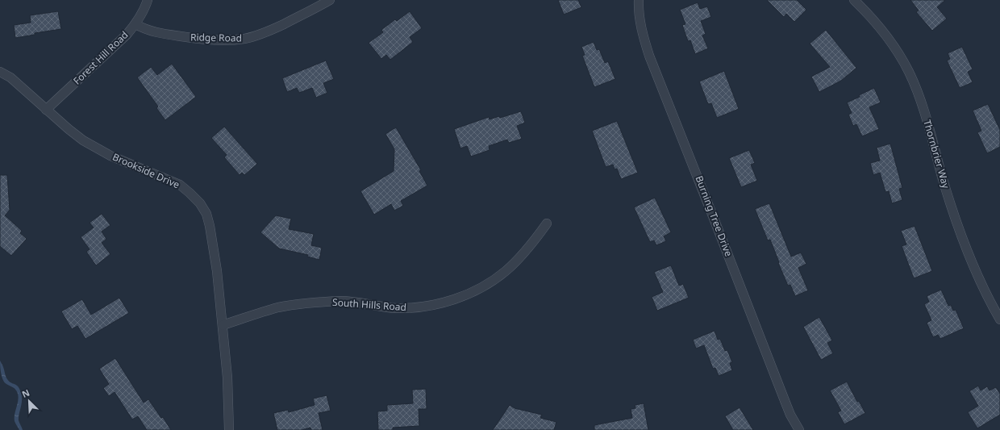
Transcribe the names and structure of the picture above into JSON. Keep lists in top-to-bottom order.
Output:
{
  "streets": {
    "street": [
      "Ridge Road",
      "Forest Hill Road",
      "Thornbrier Way",
      "Brookside Drive",
      "Burning Tree Drive",
      "South Hills Road"
    ]
  },
  "crossings": [
    ["Ridge Road", "Forest Hill Road"],
    ["Forest Hill Road", "Brookside Drive"],
    ["Brookside Drive", "South Hills Road"]
  ],
  "north": "top left"
}
